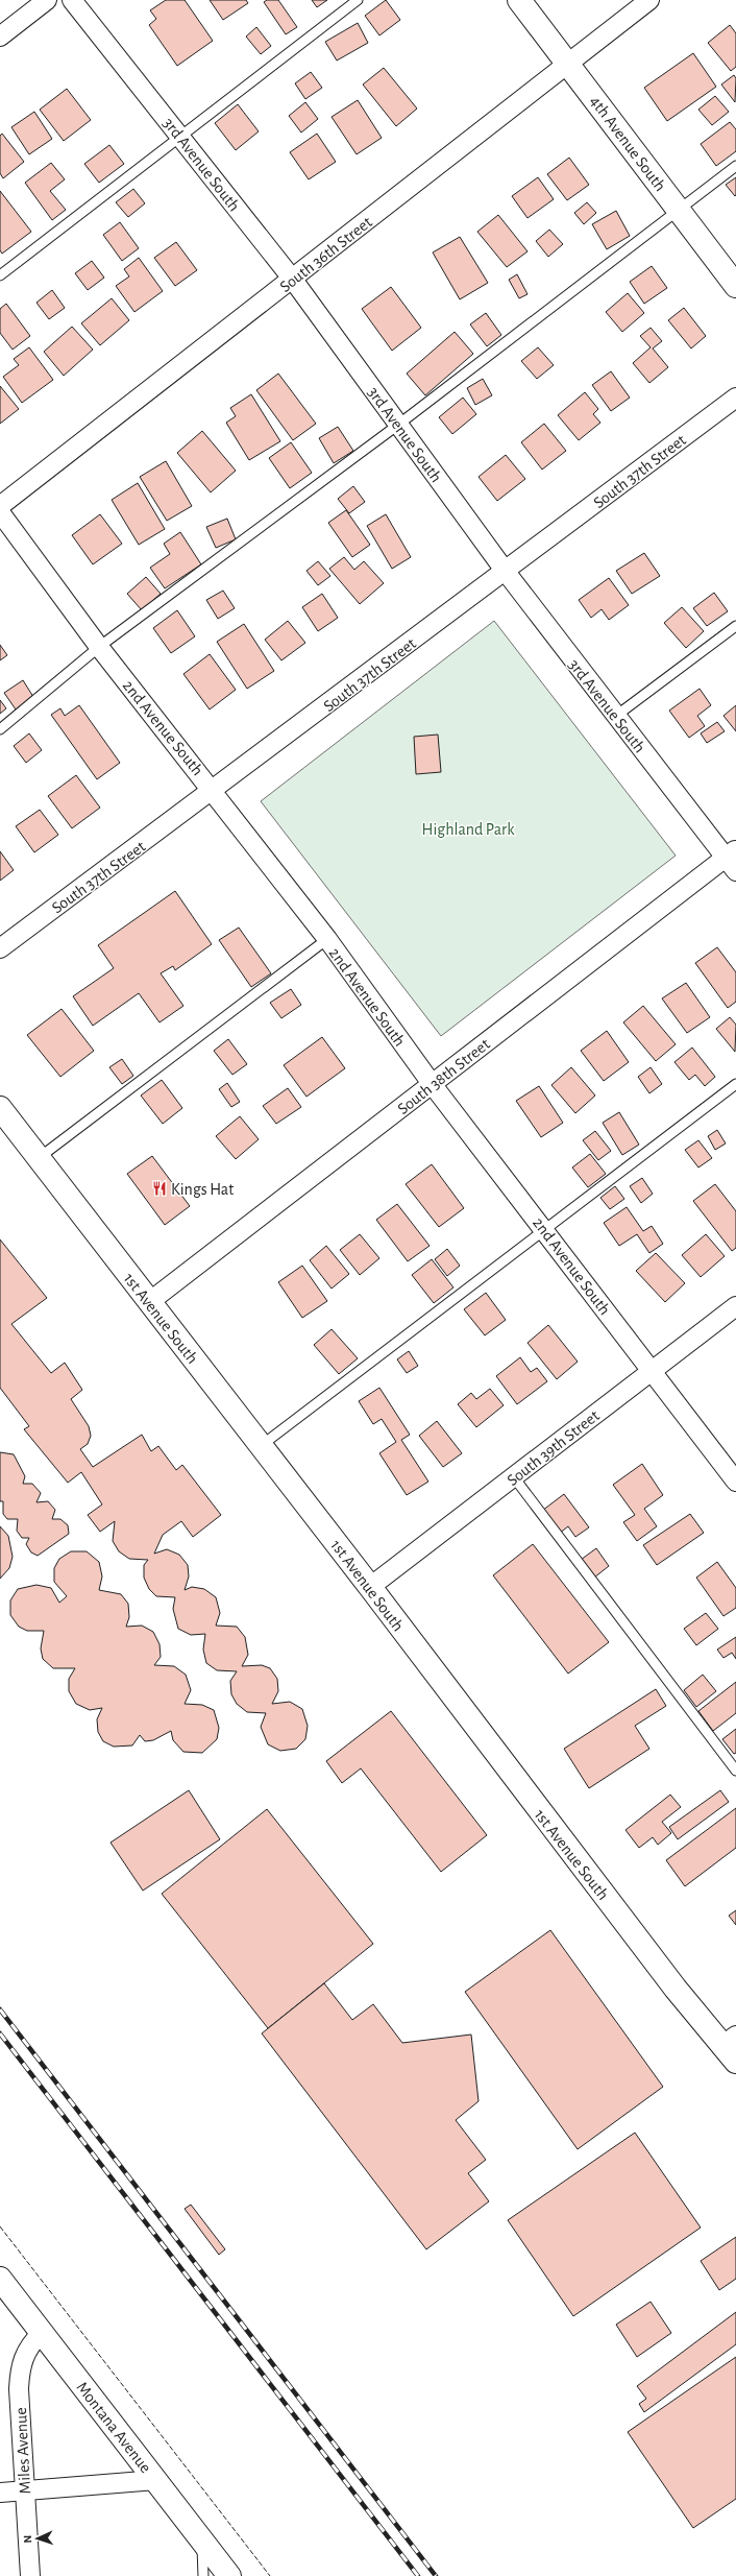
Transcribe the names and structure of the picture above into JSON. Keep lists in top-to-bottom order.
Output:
{
  "streets": {
    "street": [
      "4th Avenue South",
      "3rd Avenue South",
      "South 36th Street",
      "South 37th Street",
      "2nd Avenue South",
      "South 38th Street",
      "1st Avenue South",
      "South 39th Street",
      "Montana Avenue",
      "Miles Avenue"
    ]
  },
  "crossings": [
    ["4th Avenue South", "South 36th Street"],
    ["3rd Avenue South", "South 36th Street"],
    ["3rd Avenue South", "South 37th Street"],
    ["3rd Avenue South", "South 38th Street"],
    ["South 37th Street", "2nd Avenue South"],
    ["2nd Avenue South", "South 38th Street"],
    ["2nd Avenue South", "South 39th Street"],
    ["South 38th Street", "1st Avenue South"],
    ["1st Avenue South", "South 39th Street"],
    ["Montana Avenue", "Miles Avenue"]
  ],
  "parks": ["Highland Park"],
  "places": {
    "restaurant": ["Kings Hat"]
  },
  "north": "left"
}
